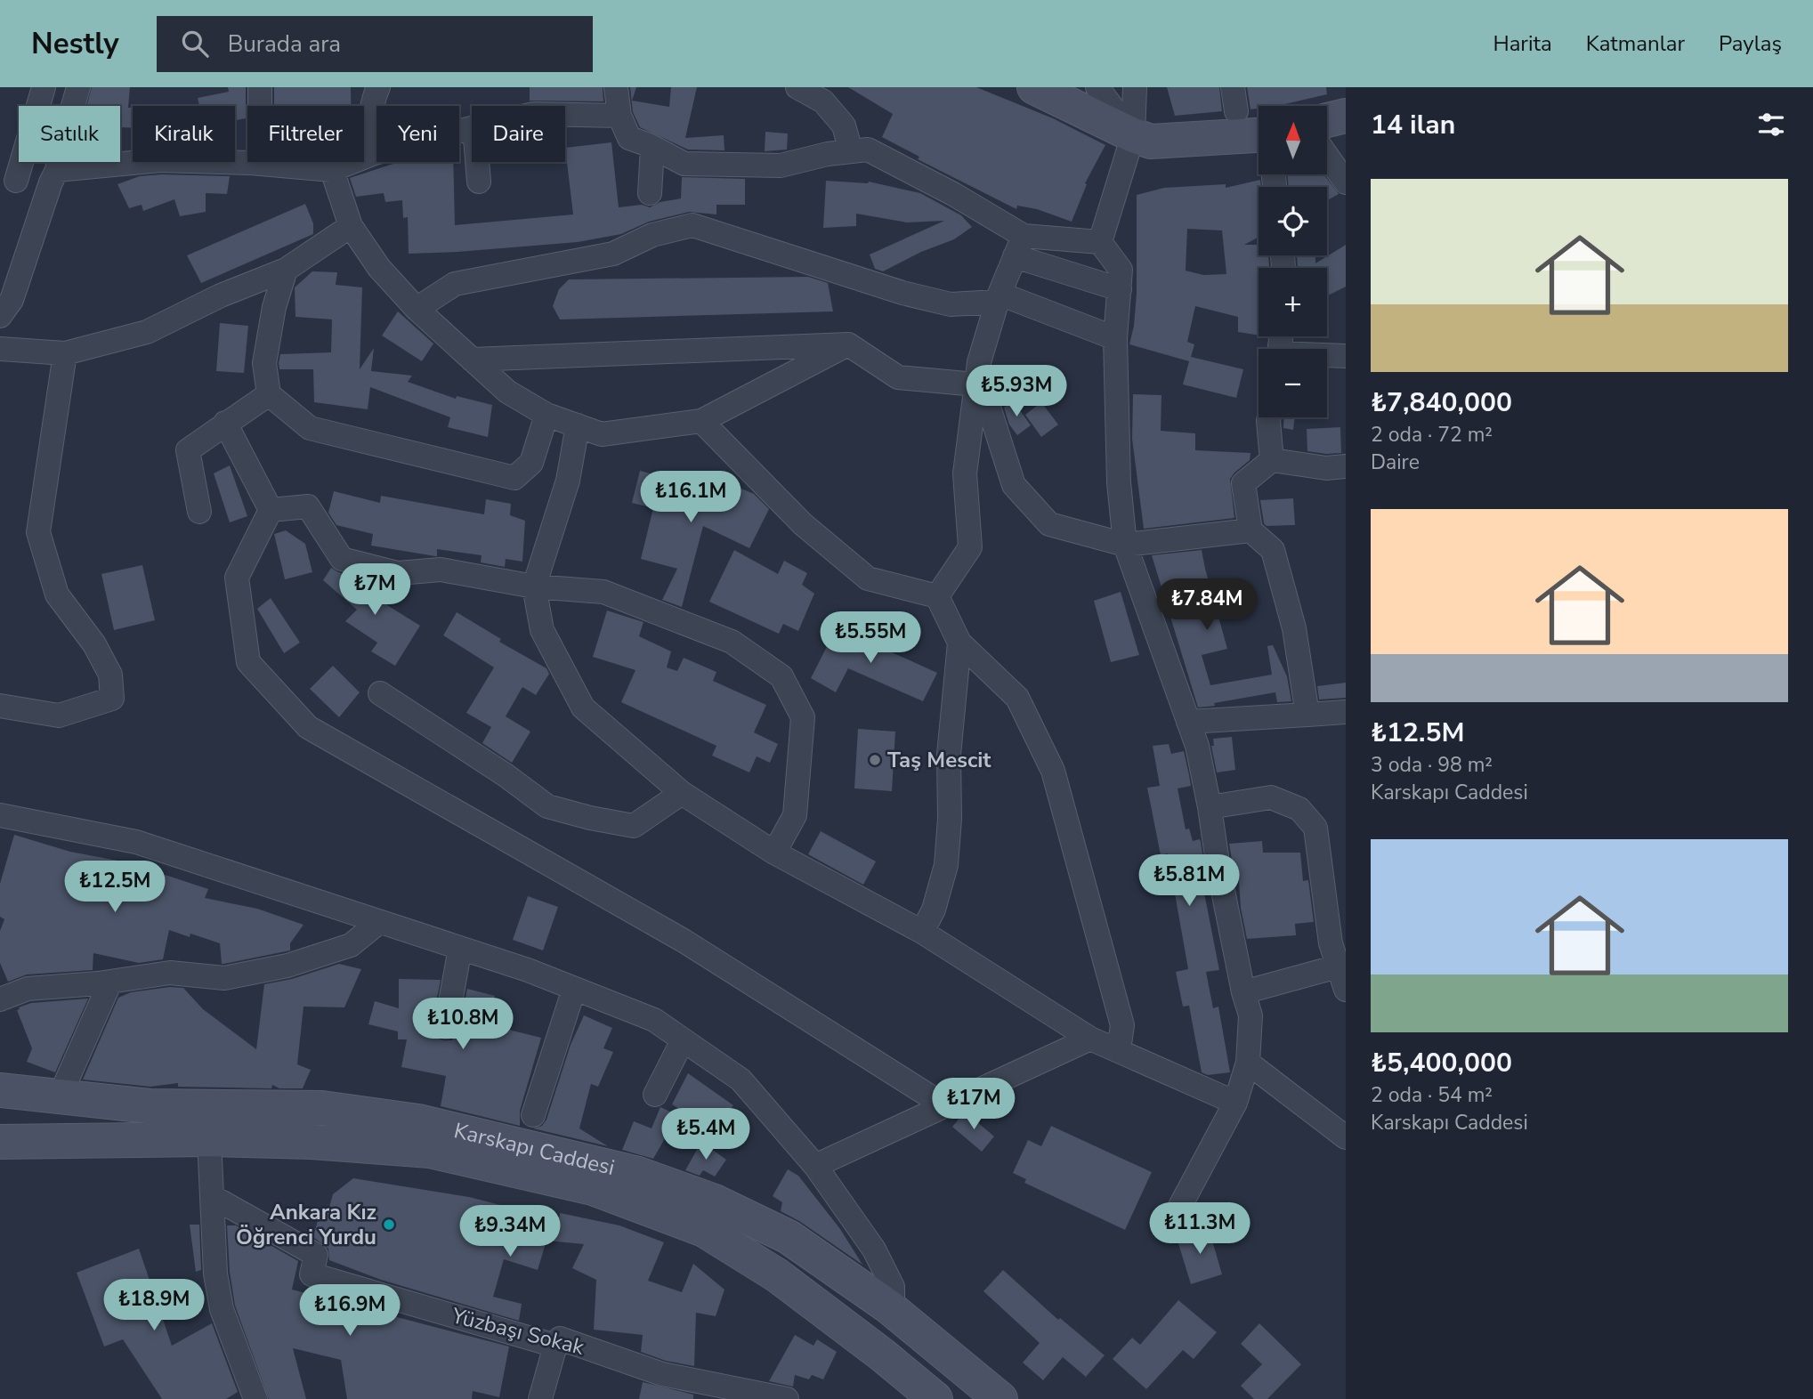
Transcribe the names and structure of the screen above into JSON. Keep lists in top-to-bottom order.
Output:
{
  "streets": {
    "main road": ["Karskapı Caddesi"],
    "street": ["Yüzbaşı Sokak"]
  },
  "places": ["Taş Mescit", "Ankara Kız Öğrenci Yurdu"],
  "north": "top",
  "page": {
    "header": "Nestly",
    "search": "Burada ara",
    "nav": ["Harita", "Katmanlar", "Paylaş"],
    "heading": "14 ilan",
    "map_buttons": ["+", "−"],
    "chip": [
      "Satılık",
      "Kiralık",
      "Filtreler",
      "Yeni",
      "Daire"
    ],
    "list": [
      {
        "name": "₺7,840,000",
        "note": "2 oda · 72 m² · Daire"
      },
      {
        "name": "₺12.5M",
        "note": "3 oda · 98 m² · Karskapı Caddesi"
      },
      {
        "name": "₺5,400,000",
        "note": "2 oda · 54 m² · Karskapı Caddesi"
      }
    ],
    "price": [
      "₺5.93M",
      "₺16.1M",
      "₺7M",
      "₺7.84M",
      "₺5.55M",
      "₺5.81M",
      "₺12.5M",
      "₺10.8M",
      "₺17M",
      "₺5.4M",
      "₺11.3M",
      "₺9.34M",
      "₺18.9M",
      "₺16.9M"
    ]
  }
}
